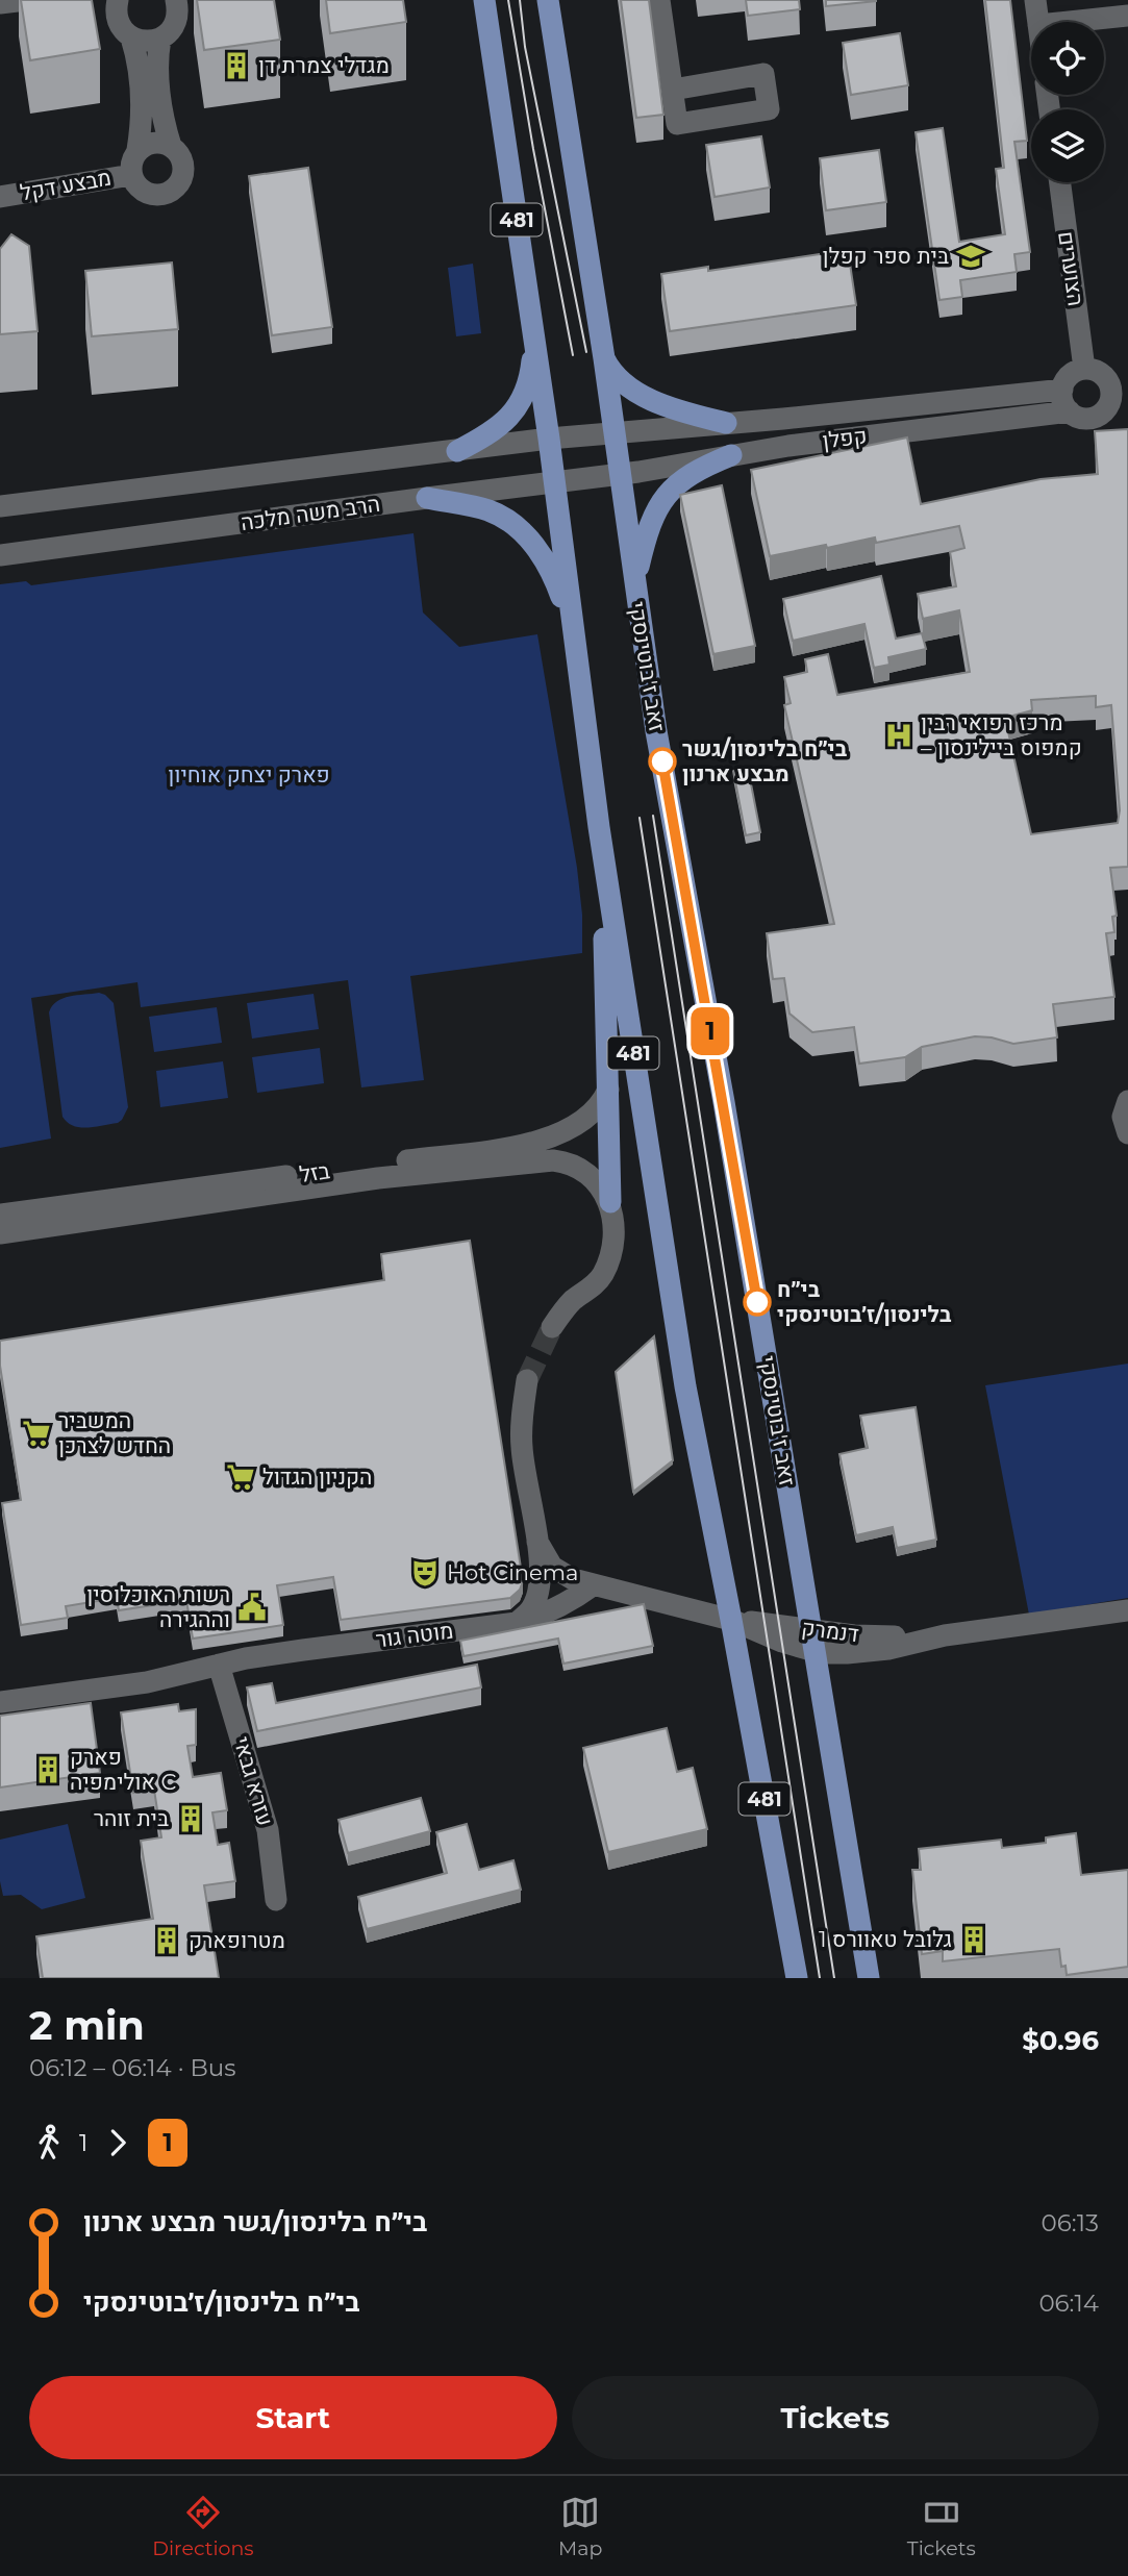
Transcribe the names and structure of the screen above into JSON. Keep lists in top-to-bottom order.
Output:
{
  "streets": {
    "main road": ["481", "זאב ז'בוטינסקי"],
    "street": [
      "מבצע דקל",
      "הצוערים",
      "קפלן",
      "הרב משה מלכה",
      "בזל",
      "דנמרק",
      "מוטה גור",
      "עזרא גבאי"
    ]
  },
  "crossings": [
    ["481", "הרב משה מלכה"],
    ["481", "דנמרק"],
    ["קפלן", "הרב משה מלכה"],
    ["קפלן", "זאב ז'בוטינסקי"],
    ["הרב משה מלכה", "זאב ז'בוטינסקי"],
    ["זאב ז'בוטינסקי", "דנמרק"],
    ["מוטה גור", "עזרא גבאי"]
  ],
  "parks": ["פארק יצחק אוחיון"],
  "places": {
    "building": [
      "מגדלי צמרת דן",
      "פארק אולימפיה C",
      "בית זוהר",
      "גלובל טאוורס 1",
      "מטרופארק"
    ],
    "school or university": ["בית ספר קפלן"],
    "hospital": ["מרכז רפואי רבין – קמפוס ביילינסון"],
    "other": ["בי״ח בלינסון/גשר מבצע ארנון", "בי״ח בלינסון/ז׳בוטינסקי"],
    "supermarket": ["המשביר החדש לצרכן", "הקניון הגדול"],
    "theatre": ["Hot Cinema"],
    "public building": ["רשות האוכלוסין וההגירה"]
  },
  "lines": ["bus line 1"],
  "page": {
    "on_map": "1",
    "heading": ["2 min", "06:12 – 06:14 · Bus", "$0.96"],
    "legs": ["1", "1"],
    "list": [
      {
        "name": "בי״ח בלינסון/גשר מבצע ארנון",
        "value": "06:13"
      },
      {
        "name": "בי״ח בלינסון/ז׳בוטינסקי",
        "value": "06:14"
      }
    ],
    "buttons": ["Start", "Tickets"],
    "tabs": ["Directions", "Map", "Tickets"]
  }
}
